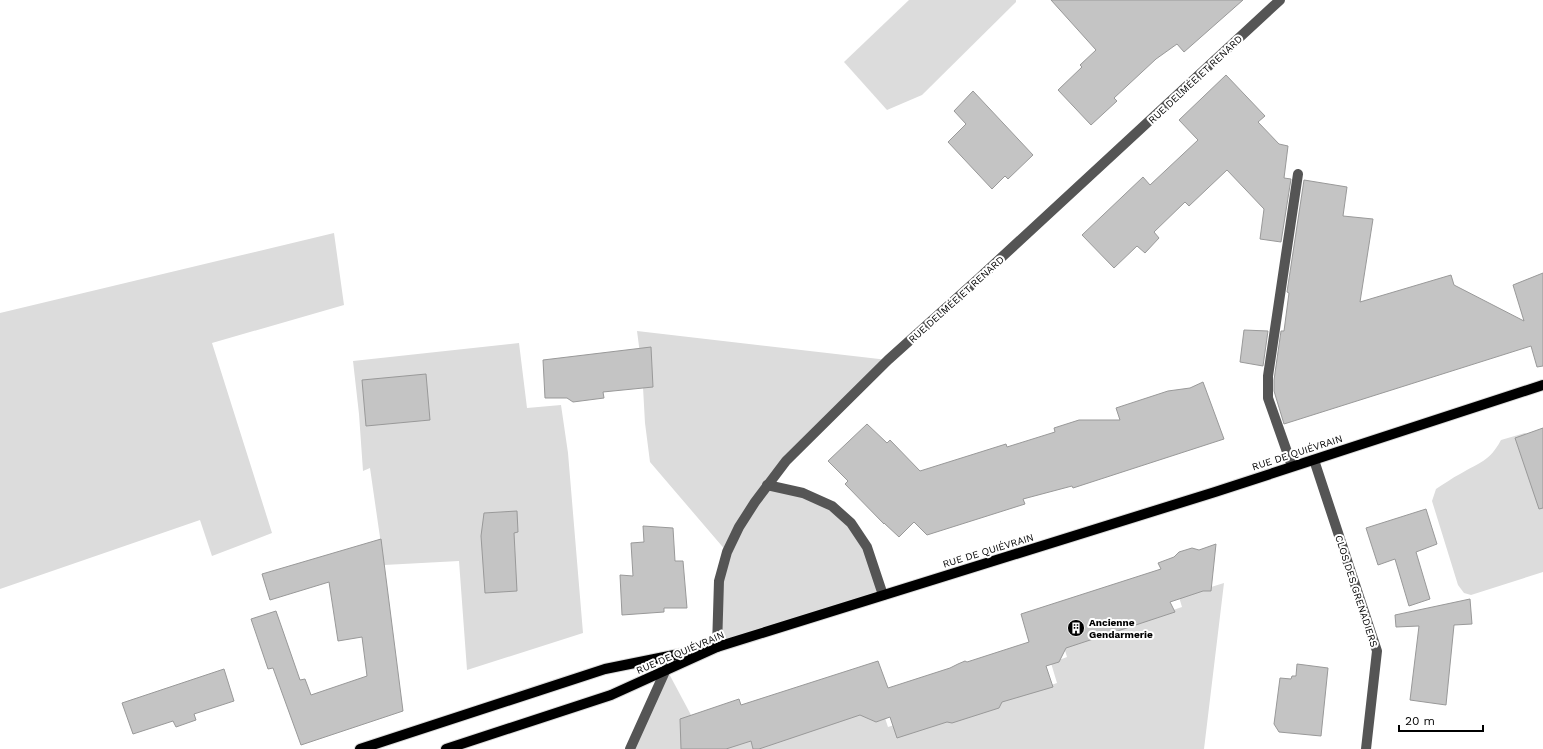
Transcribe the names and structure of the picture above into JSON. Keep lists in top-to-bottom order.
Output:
{
  "streets": {
    "main road": ["RUE DE QUIÉVRAIN"],
    "street": ["RUE DELMÉE ET RENARD", "CLOS DES GRENADIERS"]
  },
  "crossings": [
    ["RUE DELMÉE ET RENARD", "RUE DE QUIÉVRAIN"],
    ["RUE DE QUIÉVRAIN", "CLOS DES GRENADIERS"]
  ],
  "places": {
    "building": ["Ancienne Gendarmerie"]
  },
  "scale_bar": "20 m"
}
